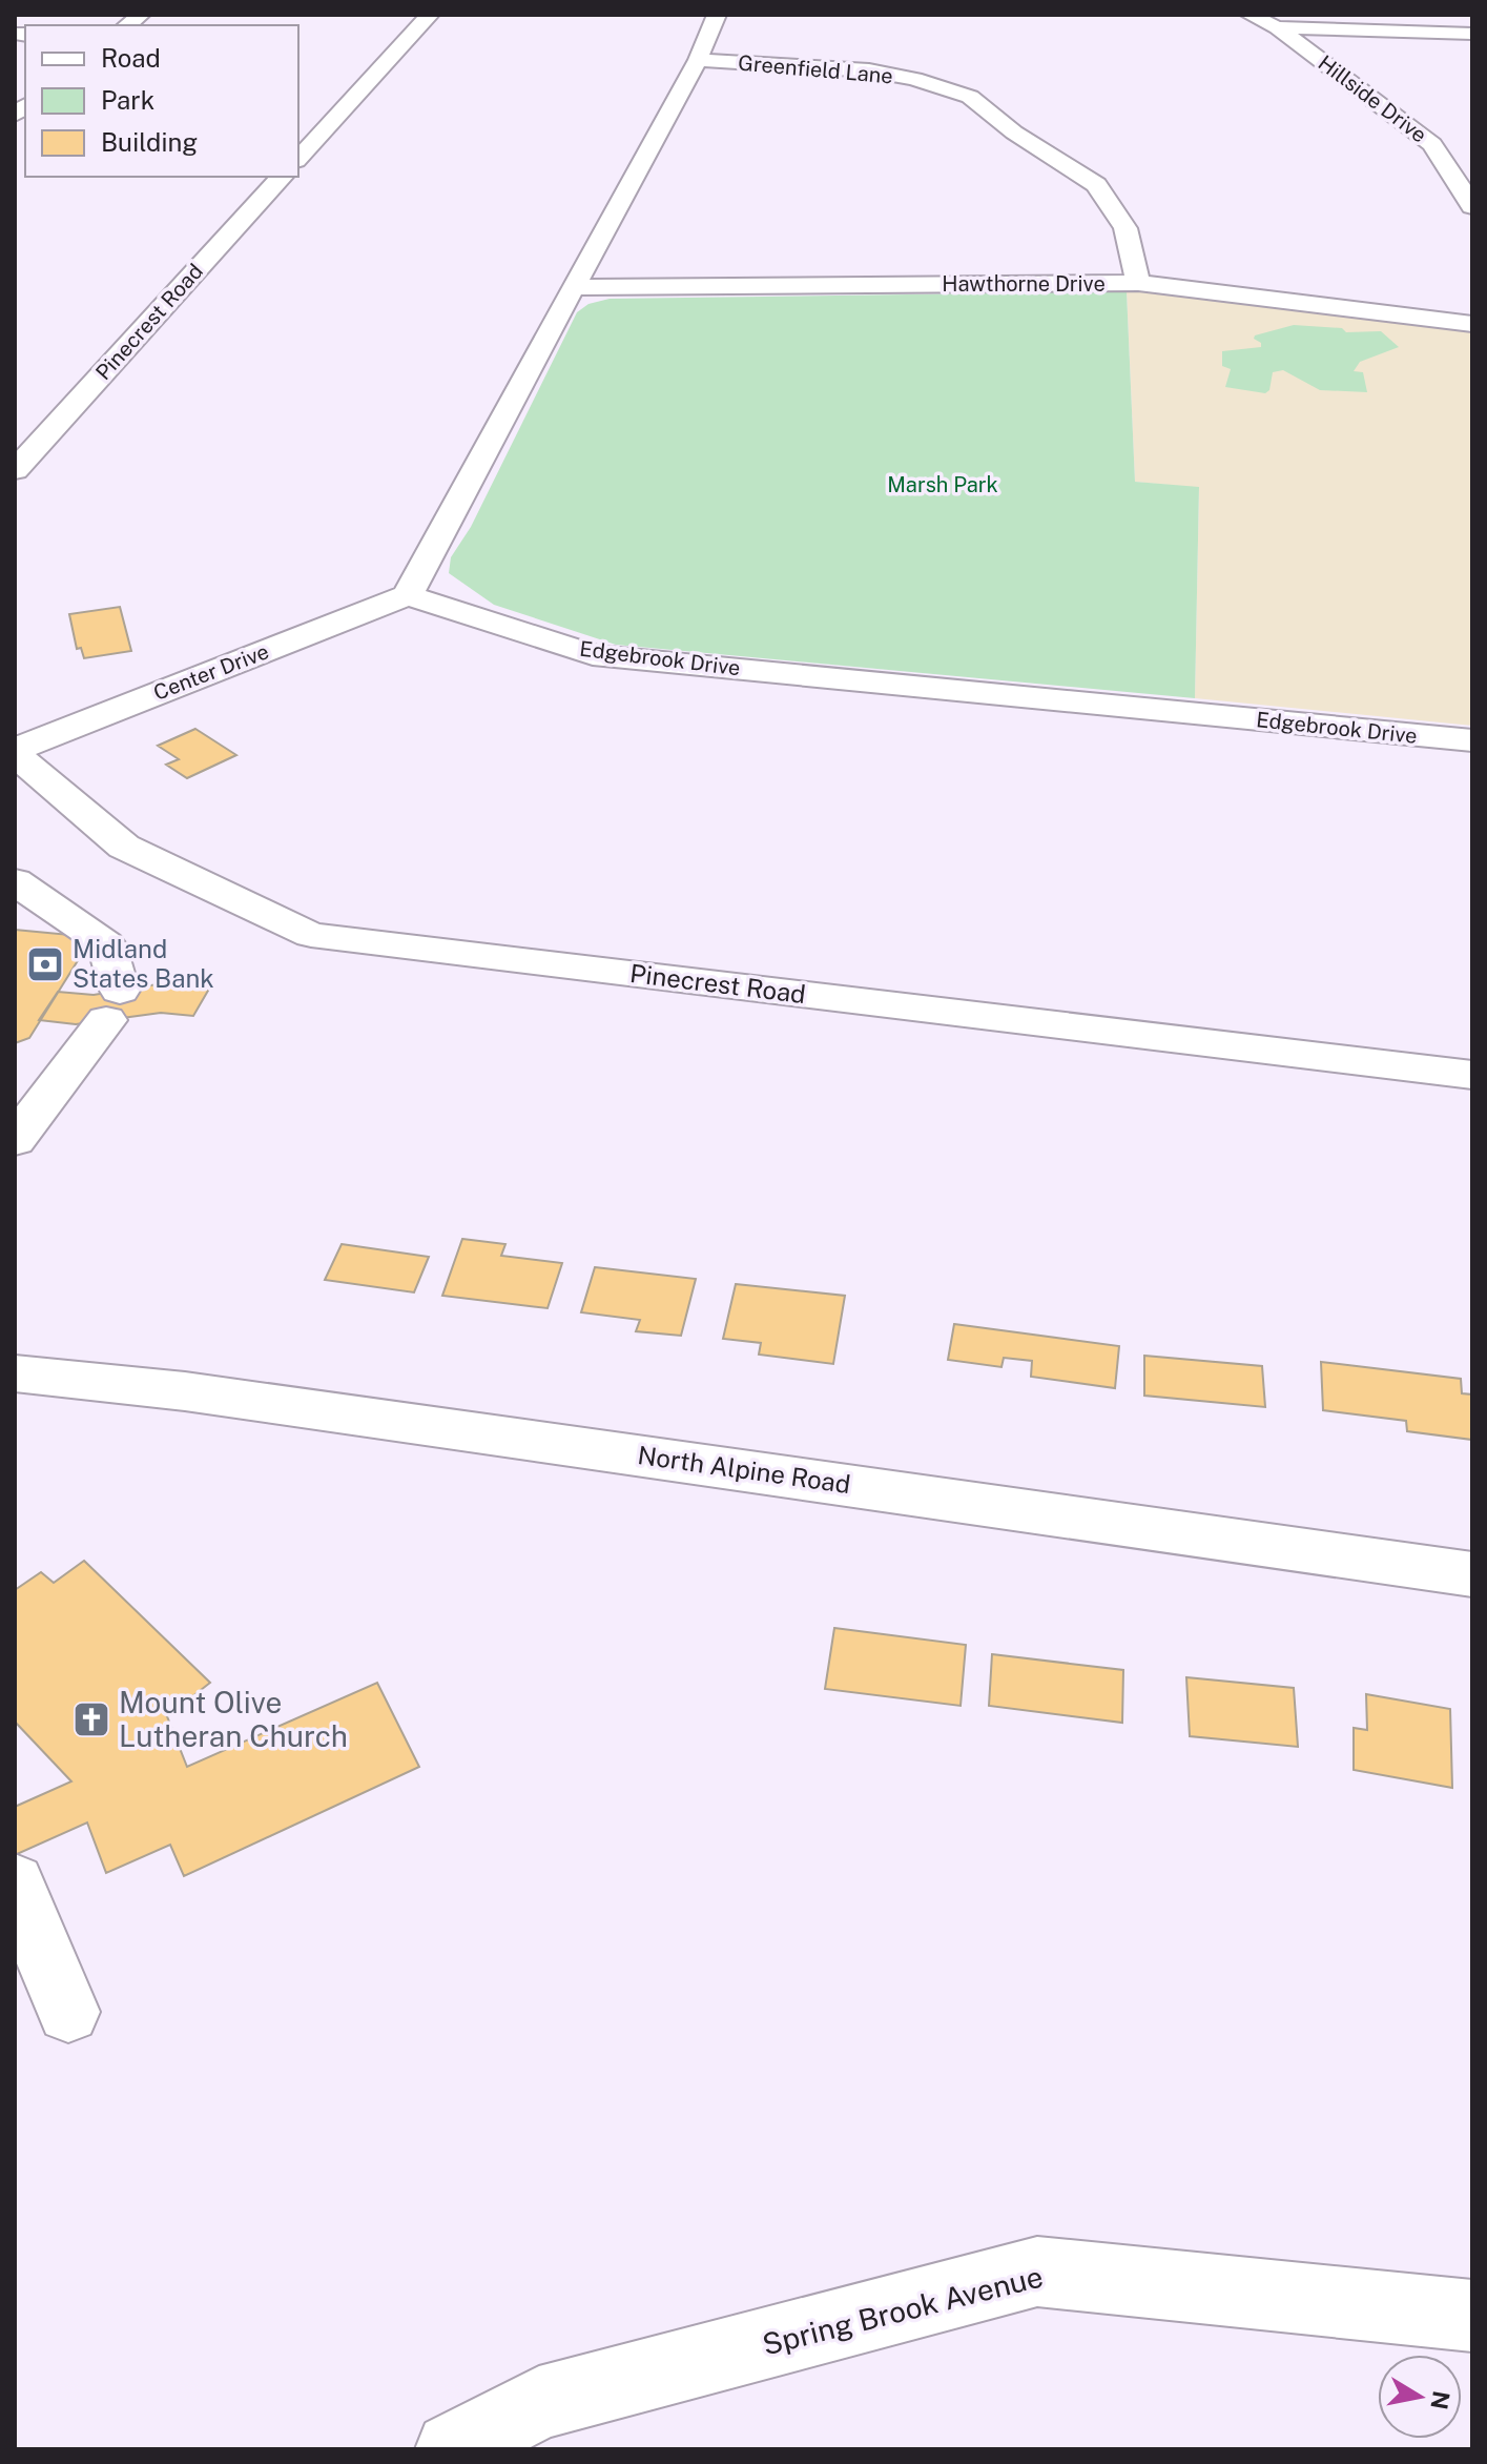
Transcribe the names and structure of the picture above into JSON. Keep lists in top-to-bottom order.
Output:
{
  "streets": {
    "street": [
      "Greenfield Lane",
      "Hillside Drive",
      "Hawthorne Drive",
      "Pinecrest Road",
      "Edgebrook Drive",
      "Center Drive",
      "North Alpine Road",
      "Spring Brook Avenue"
    ]
  },
  "crossings": [
    ["Greenfield Lane", "Hawthorne Drive"],
    ["Pinecrest Road", "Center Drive"],
    ["Edgebrook Drive", "Center Drive"]
  ],
  "parks": ["Marsh Park"],
  "places": {
    "bank": ["Midland States Bank"],
    "church": ["Mount Olive Lutheran Church"]
  },
  "legend": ["Road", "Park", "Building"],
  "north": "right"
}
